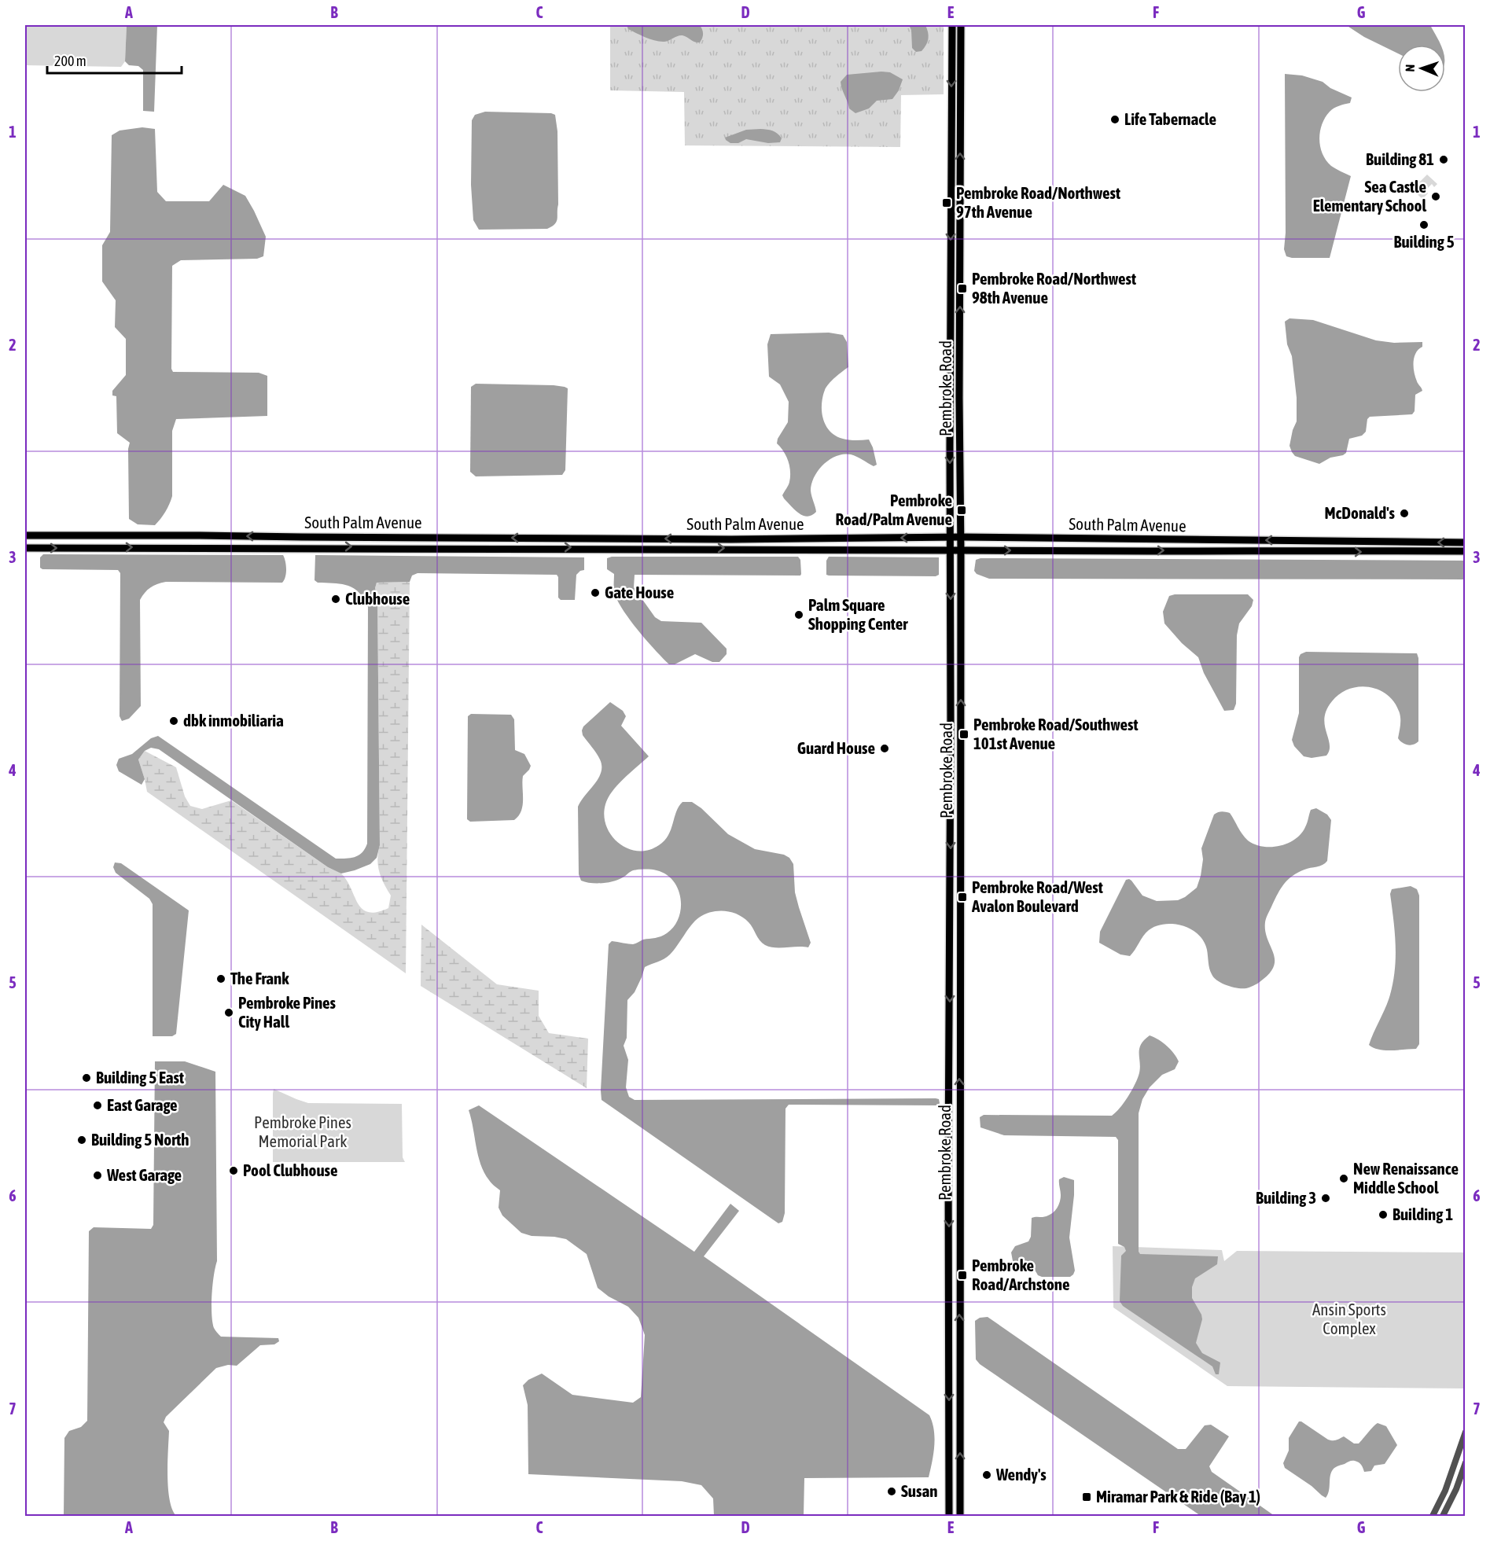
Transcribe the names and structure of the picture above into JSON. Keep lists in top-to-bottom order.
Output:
{
  "streets": {
    "main road": ["Pembroke Road", "South Palm Avenue"]
  },
  "crossings": [
    ["Pembroke Road", "South Palm Avenue"]
  ],
  "parks": ["Pembroke Pines Memorial Park", "Ansin Sports Complex"],
  "places": {
    "other": [
      "Life Tabernacle",
      "Building 81",
      "Sea Castle Elementary School",
      "Building 5",
      "McDonald's",
      "Gate House",
      "Clubhouse",
      "Palm Square Shopping Center",
      "dbk inmobiliaria",
      "Guard House",
      "The Frank",
      "Pembroke Pines City Hall",
      "Building 5 East",
      "East Garage",
      "Building 5 North",
      "Pool Clubhouse",
      "West Garage",
      "New Renaissance Middle School",
      "Building 3",
      "Building 1",
      "Wendy's",
      "Susan"
    ],
    "transit": [
      "Pembroke Road/Northwest 97th Avenue",
      "Pembroke Road/Northwest 98th Avenue",
      "Pembroke Road/Palm Avenue",
      "Pembroke Road/Southwest 101st Avenue",
      "Pembroke Road/West Avalon Boulevard",
      "Pembroke Road/Archstone",
      "Miramar Park & Ride (Bay 1)"
    ]
  },
  "scale_bar": "200 m",
  "north": "left",
  "grid": {
    "columns": [
      "A",
      "B",
      "C",
      "D",
      "E",
      "F",
      "G"
    ],
    "rows": [
      "1",
      "2",
      "3",
      "4",
      "5",
      "6",
      "7"
    ]
  }
}
